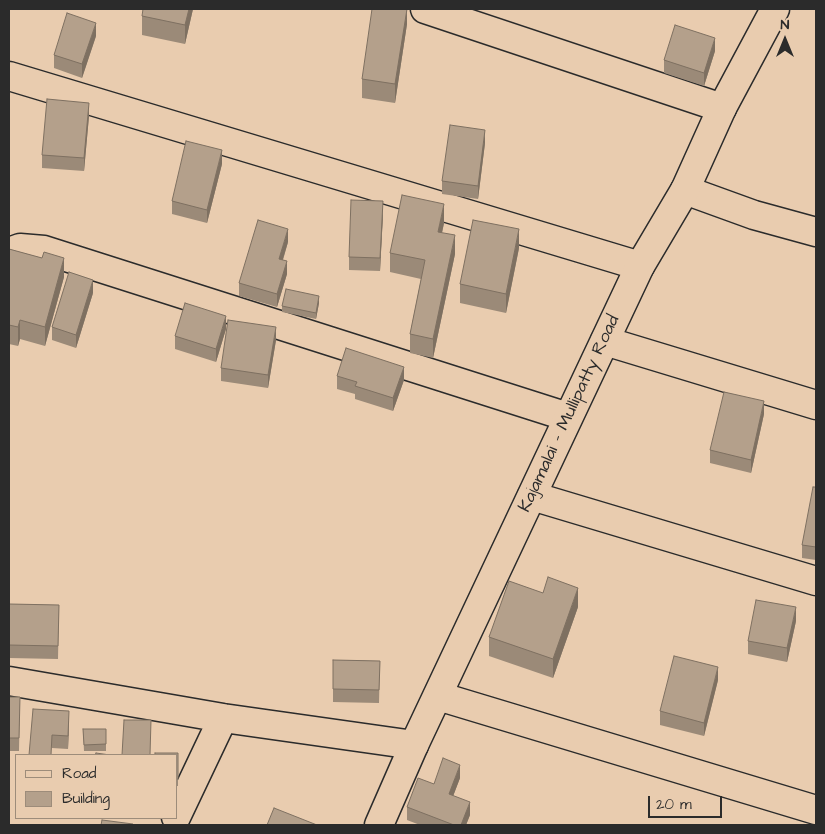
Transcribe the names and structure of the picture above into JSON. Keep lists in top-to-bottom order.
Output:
{
  "streets": {
    "street": ["Kajamalai - Mullipatty Road"]
  },
  "legend": ["Road", "Building"],
  "scale_bar": "20 m",
  "north": "top"
}
